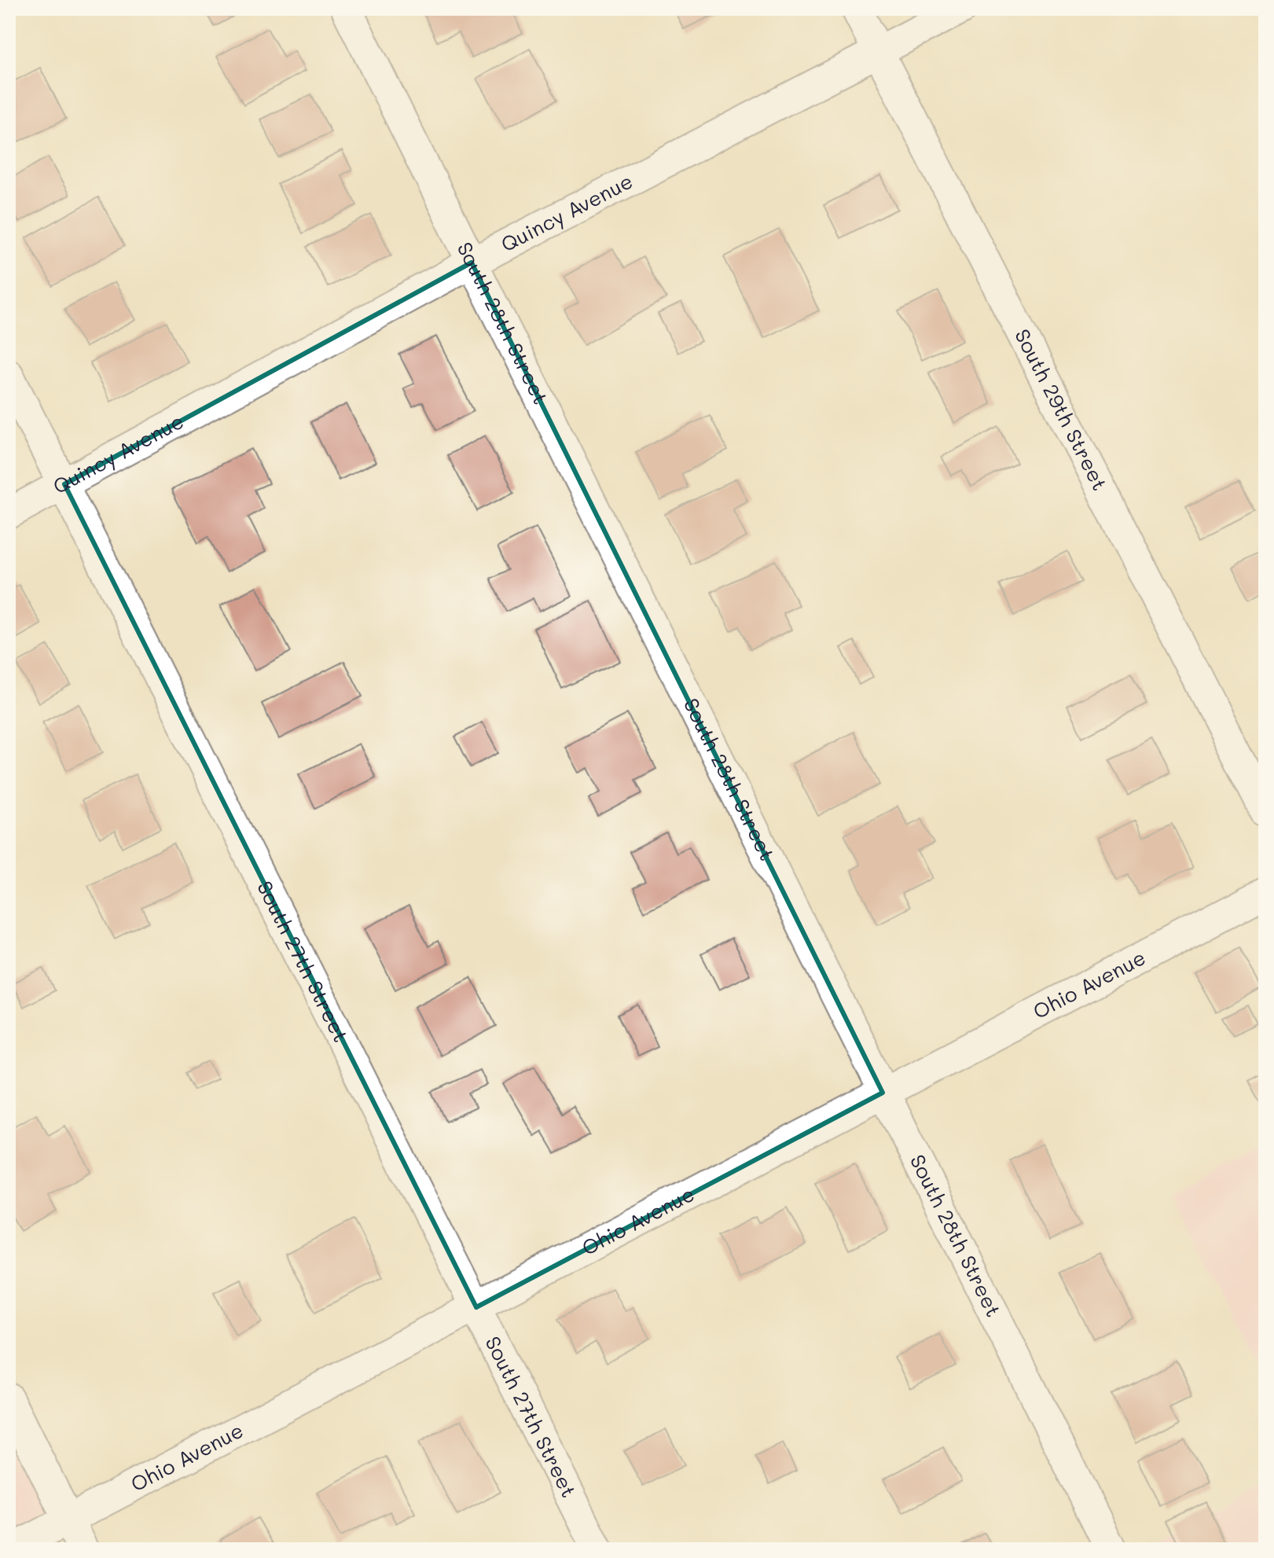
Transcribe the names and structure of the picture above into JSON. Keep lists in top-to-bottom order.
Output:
{
  "streets": {
    "street": [
      "Quincy Avenue",
      "South 28th Street",
      "South 29th Street",
      "South 27th Street",
      "Ohio Avenue"
    ]
  },
  "crossings": [
    ["Quincy Avenue", "South 28th Street"],
    ["Quincy Avenue", "South 29th Street"],
    ["Quincy Avenue", "South 27th Street"],
    ["South 28th Street", "Ohio Avenue"],
    ["South 27th Street", "Ohio Avenue"]
  ]
}
